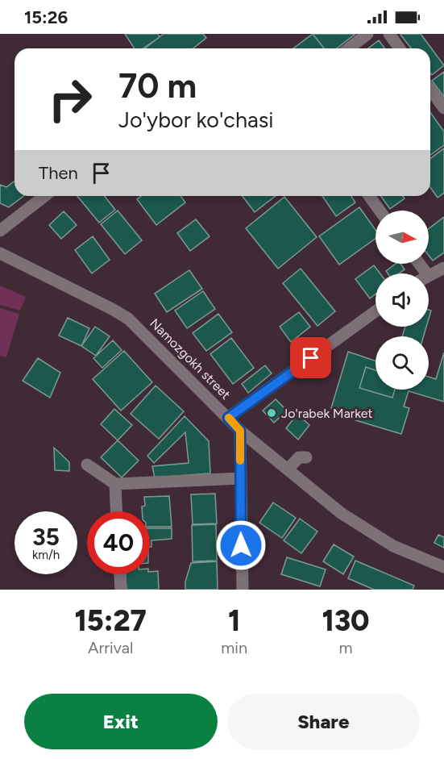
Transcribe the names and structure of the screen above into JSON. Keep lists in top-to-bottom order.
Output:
{
  "streets": {
    "street": ["Namozgokh street"]
  },
  "places": ["Jo'rabek Market"],
  "north": "right",
  "page": {
    "status": "15:26",
    "turn": ["70 m", "Jo'ybor ko'chasi"],
    "then": "Then",
    "speed": "35 km/h",
    "limit": "40",
    "eta": [
      "15:27",
      "Arrival",
      "1",
      "min",
      "130",
      "m"
    ],
    "buttons": ["Exit", "Share"]
  }
}
